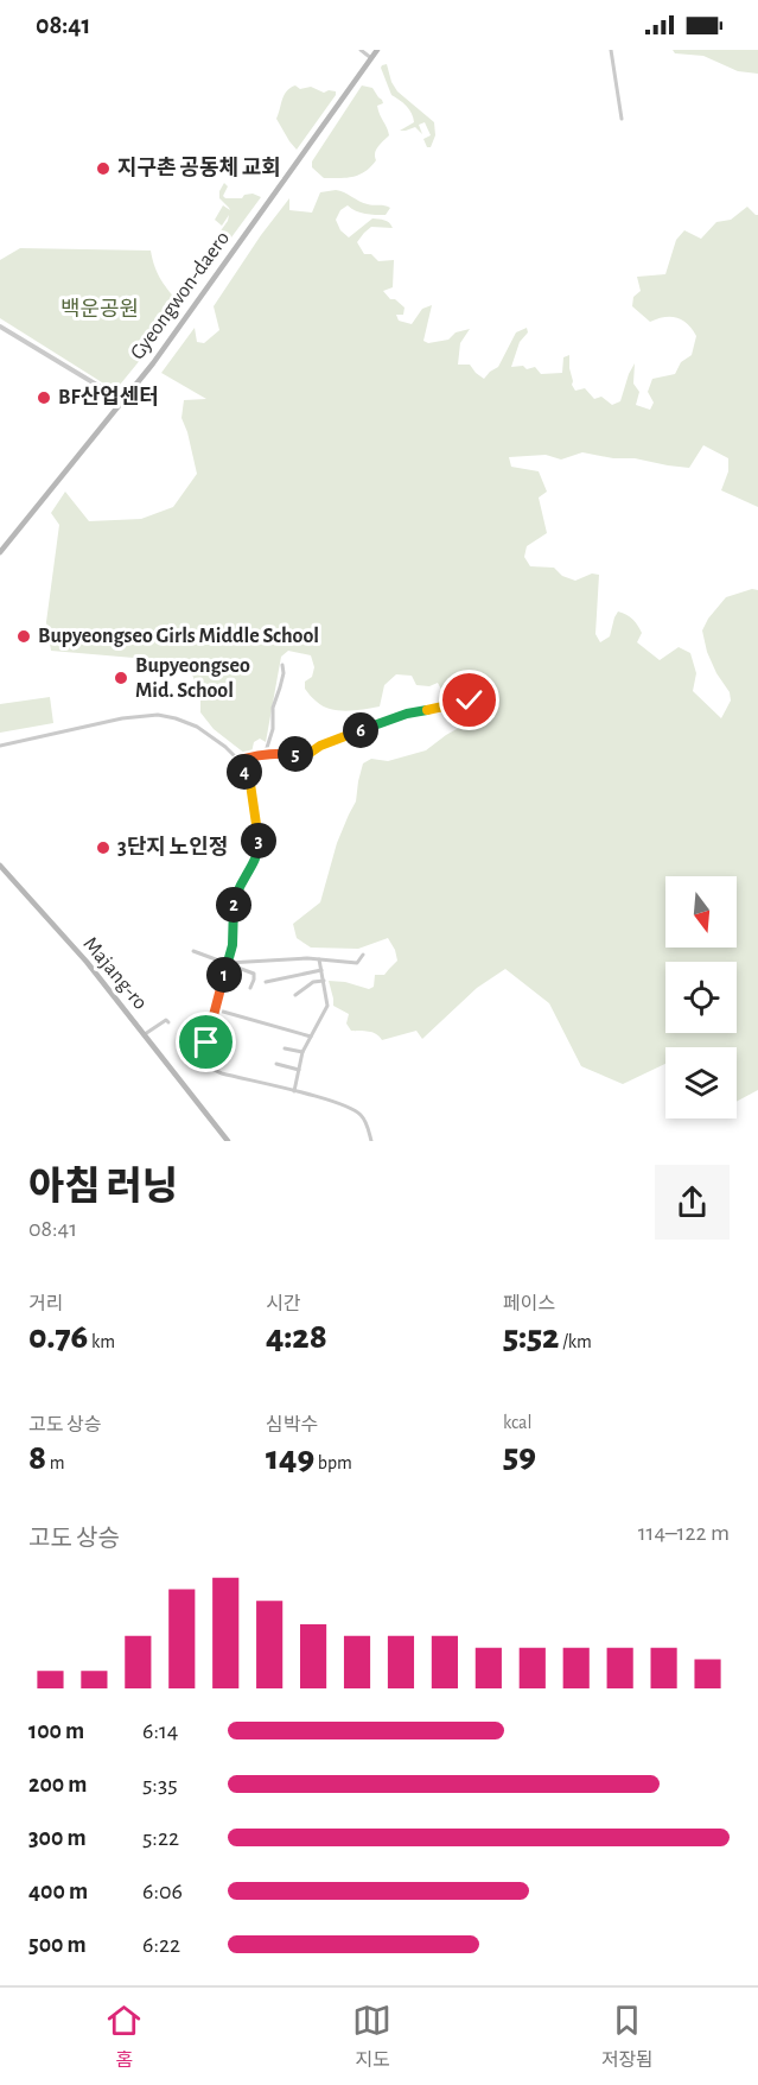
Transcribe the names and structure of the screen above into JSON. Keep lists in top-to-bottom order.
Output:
{
  "streets": {
    "main road": ["Gyeongwon-daero", "Majang-ro"]
  },
  "parks": ["백운공원"],
  "places": [
    "지구촌 공동체 교회",
    "BF산업센터",
    "Bupyeongseo Girls Middle School",
    "Bupyeongseo Mid. School",
    "3단지 노인정"
  ],
  "north": "bottom",
  "page": {
    "status": "08:41",
    "pins": [
      "6",
      "5",
      "4",
      "3",
      "2",
      "1"
    ],
    "heading": ["아침 러닝", "08:41"],
    "stats": [
      ["거리", "0.76 km"],
      ["시간", "4:28"],
      ["페이스", "5:52 /km"],
      ["고도 상승", "8 m"],
      ["심박수", "149 bpm"],
      ["kcal", "59"]
    ],
    "chart": ["고도 상승", "114–122 m"],
    "list": [
      {
        "name": "100 m",
        "note": "6:14"
      },
      {
        "name": "200 m",
        "note": "5:35"
      },
      {
        "name": "300 m",
        "note": "5:22"
      },
      {
        "name": "400 m",
        "note": "6:06"
      },
      {
        "name": "500 m",
        "note": "6:22"
      }
    ],
    "tabs": ["홈", "지도", "저장됨"]
  }
}
